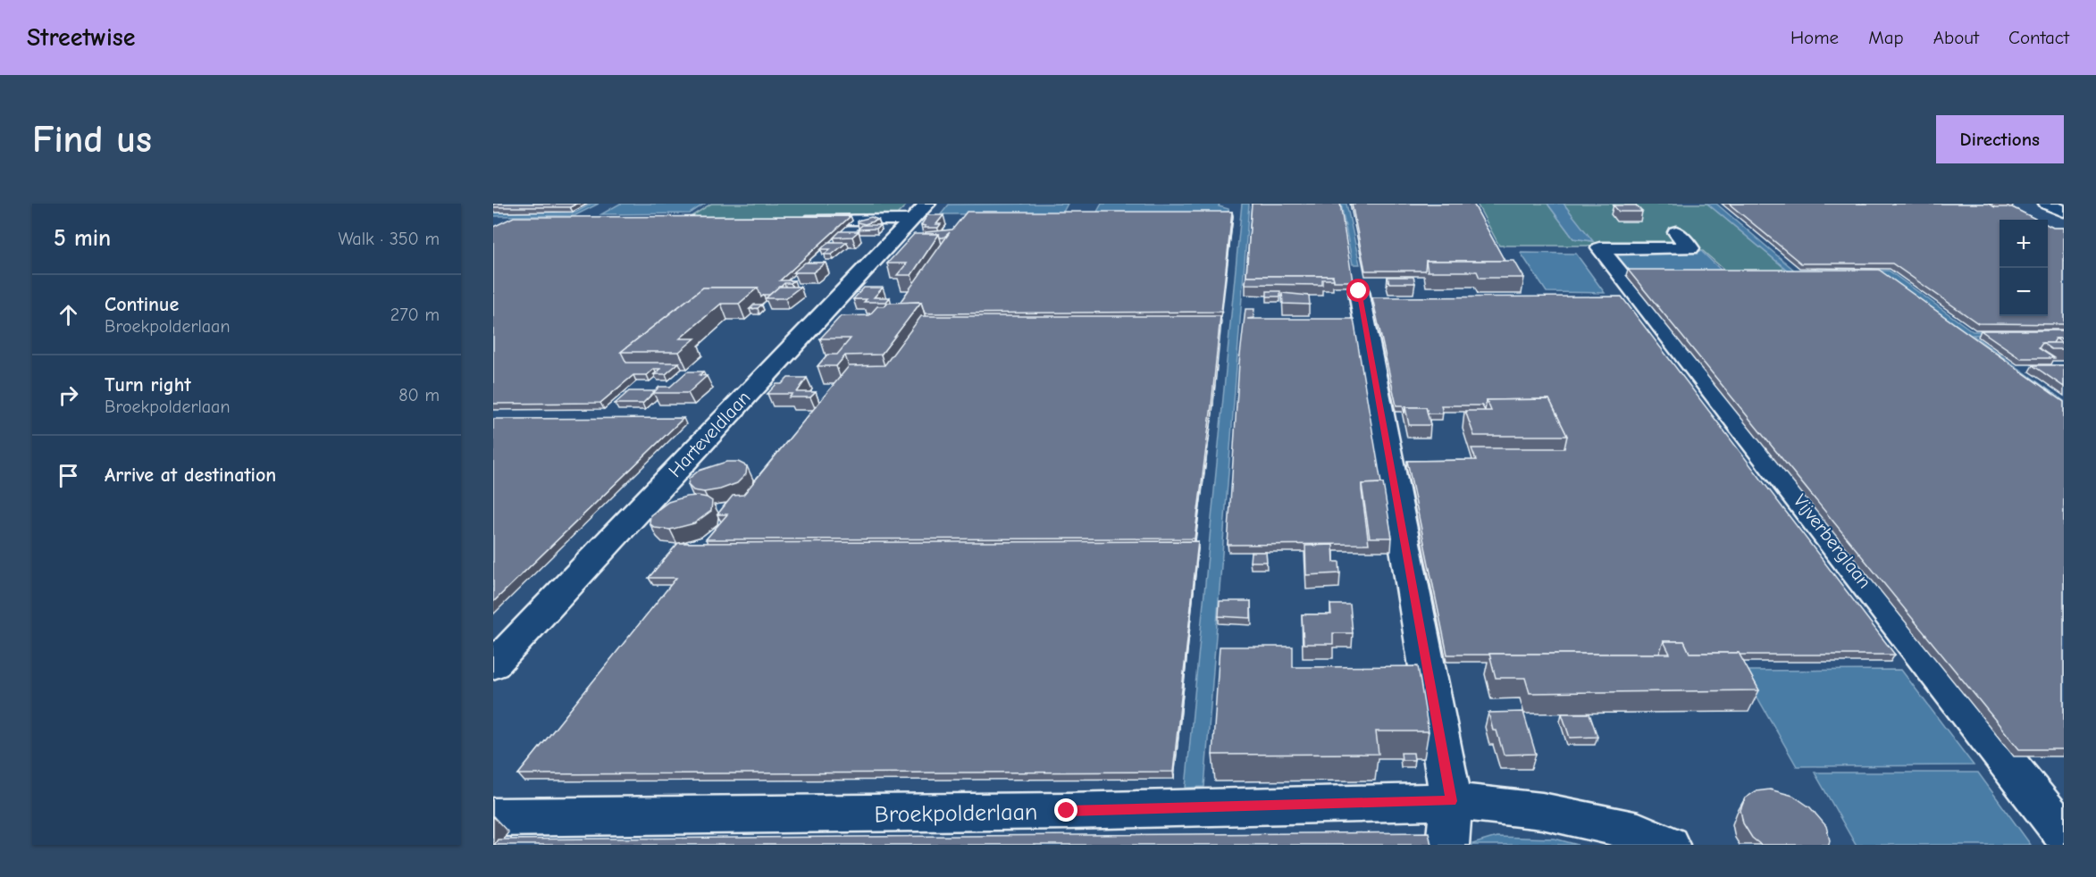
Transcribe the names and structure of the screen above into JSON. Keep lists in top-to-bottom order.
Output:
{
  "streets": {
    "street": ["Harteveldlaan", "Vijverberglaan", "Broekpolderlaan"]
  },
  "page": {
    "header": "Streetwise",
    "nav": [
      "Home",
      "Map",
      "About",
      "Contact"
    ],
    "buttons": "Directions",
    "title": "Find us",
    "heading": ["5 min", "Walk · 350 m"],
    "map_buttons": ["+", "−"],
    "list": [
      ["Continue", "Broekpolderlaan", "270 m"],
      ["Turn right", "Broekpolderlaan", "80 m"],
      "Arrive at destination"
    ]
  }
}
